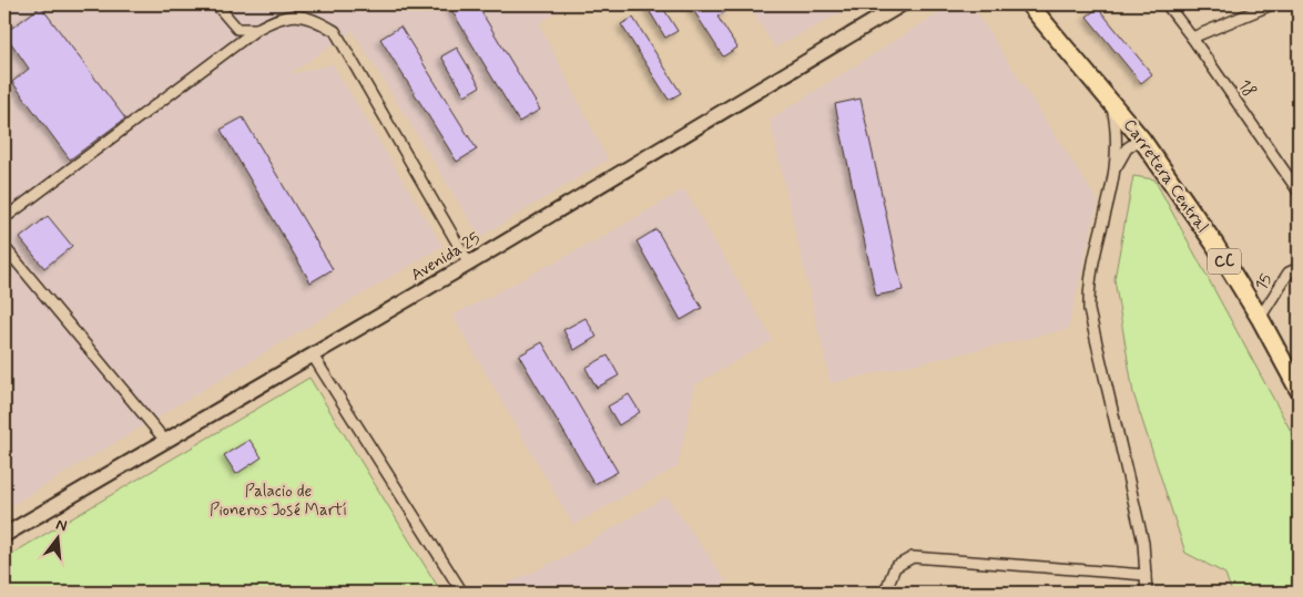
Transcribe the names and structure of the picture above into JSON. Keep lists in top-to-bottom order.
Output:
{
  "streets": {
    "main road": ["Carretera Central", "CC"],
    "street": ["18", "Avenida 25", "15"]
  },
  "crossings": [
    ["Carretera Central", "15"]
  ],
  "parks": ["Palacio de Pioneros José Martí"],
  "north": "top"
}
